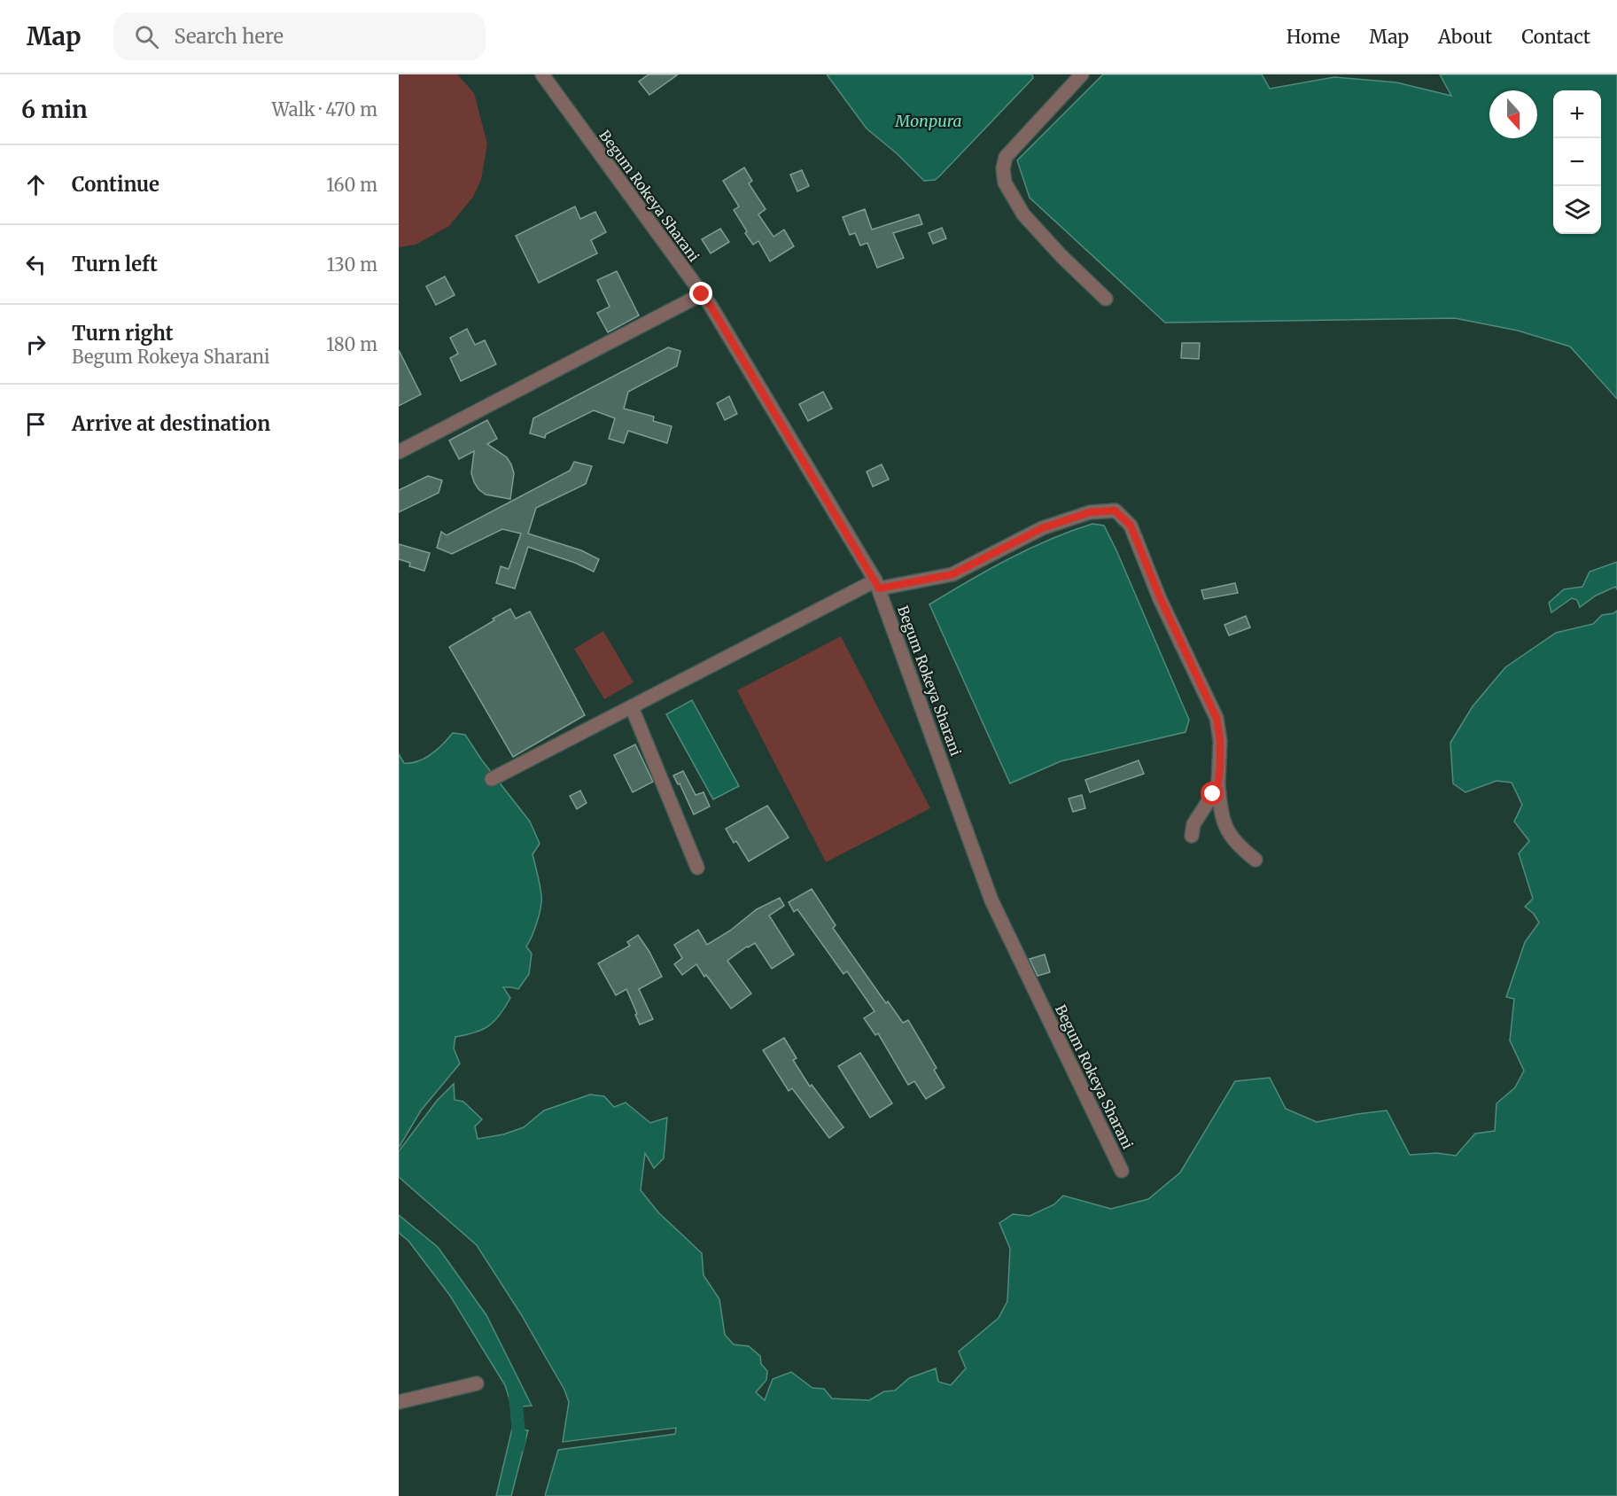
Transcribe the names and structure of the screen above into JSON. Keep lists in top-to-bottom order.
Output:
{
  "streets": {
    "street": ["Begum Rokeya Sharani"]
  },
  "water": ["Monpura"],
  "north": "bottom",
  "page": {
    "header": "Map",
    "search": "Search here",
    "nav": [
      "Home",
      "Map",
      "About",
      "Contact"
    ],
    "heading": ["6 min", "Walk · 470 m"],
    "map_buttons": ["+", "−"],
    "list": [
      ["Continue", "160 m"],
      ["Turn left", "130 m"],
      ["Turn right", "Begum Rokeya Sharani", "180 m"],
      "Arrive at destination"
    ]
  }
}
